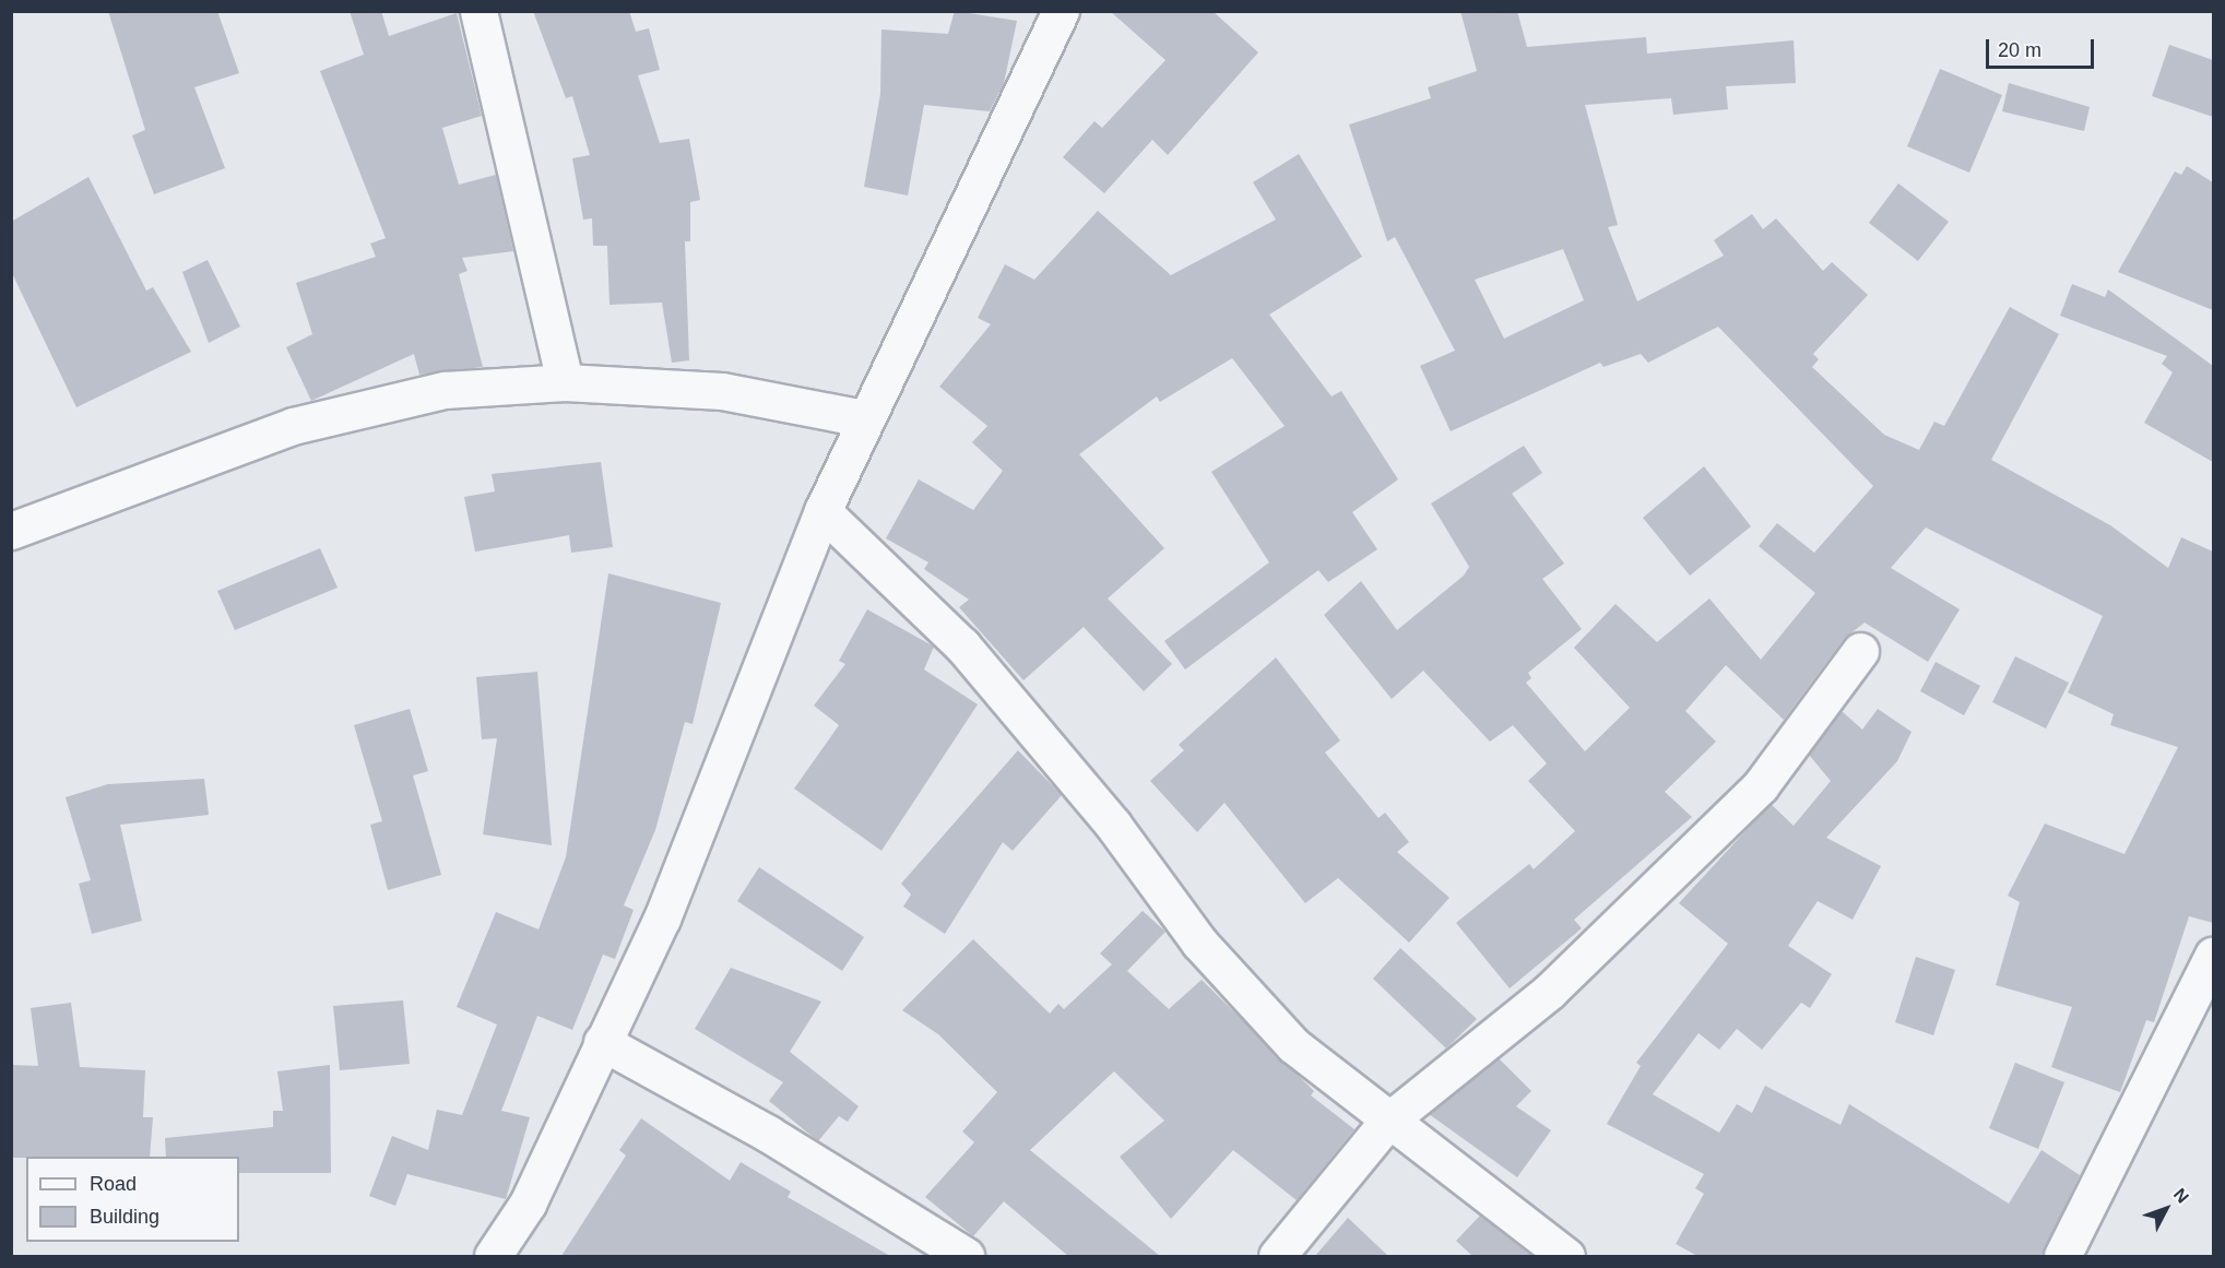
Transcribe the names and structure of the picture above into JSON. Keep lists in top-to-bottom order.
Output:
{
  "legend": ["Road", "Building"],
  "scale_bar": "20 m",
  "north": "top right"
}
